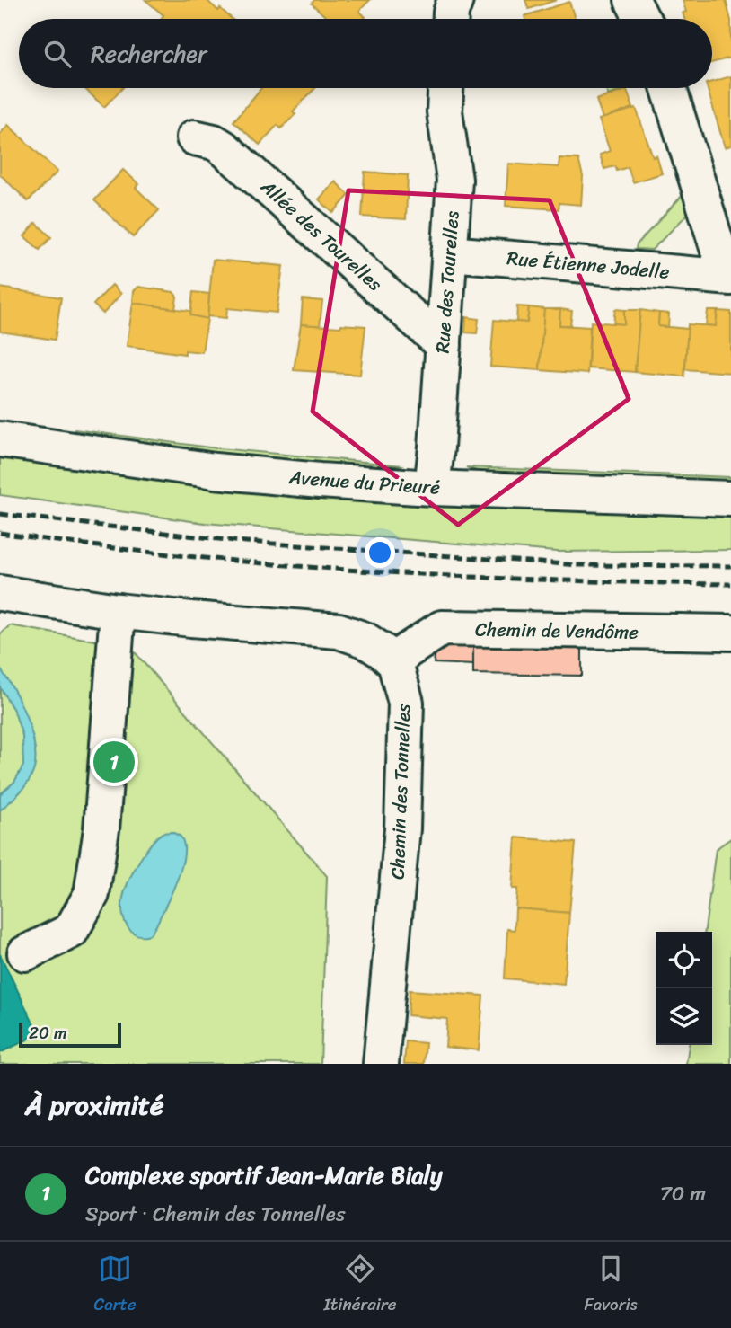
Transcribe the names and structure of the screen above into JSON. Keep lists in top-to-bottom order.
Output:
{
  "streets": {
    "street": [
      "Allée des Tourelles",
      "Rue Étienne Jodelle",
      "Rue des Tourelles",
      "Avenue du Prieuré",
      "Chemin de Vendôme",
      "Chemin des Tonnelles"
    ]
  },
  "crossings": [
    ["Allée des Tourelles", "Rue des Tourelles"],
    ["Rue Étienne Jodelle", "Rue des Tourelles"],
    ["Rue des Tourelles", "Avenue du Prieuré"],
    ["Chemin de Vendôme", "Chemin des Tonnelles"]
  ],
  "scale_bar": "20 m",
  "page": {
    "search": "Rechercher",
    "pins": "1",
    "scale": "20 m",
    "heading": "À proximité",
    "list": [
      {
        "mark": "1",
        "name": "Complexe sportif Jean-Marie Bialy",
        "note": "Sport · Chemin des Tonnelles",
        "value": "70 m"
      }
    ],
    "nav": ["Carte", "Itinéraire", "Favoris"]
  }
}
